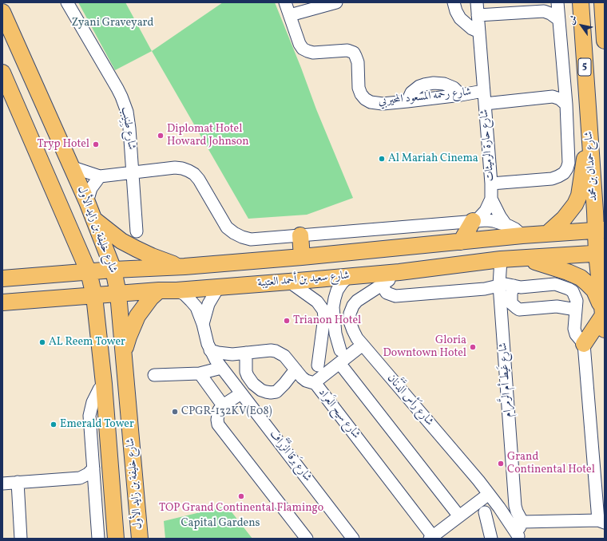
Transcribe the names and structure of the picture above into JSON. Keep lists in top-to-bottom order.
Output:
{
  "streets": {
    "main road": [
      "5",
      "شارع حمدان بن محمد",
      "شارع خليفة بن زايد الأول",
      "شارع سعيد بن أحمد العتيبة"
    ],
    "street": [
      "شارع رحمه المسعود المحيربي",
      "شارع طِنِيب",
      "شارع حارة الرميثات",
      "شارع غَيط أم الرَّمرام",
      "شارع رَأس الدَّنَّان",
      "شارع سيح العَراد",
      "شارع بَرقا الزَّرَّاف"
    ]
  },
  "crossings": [
    ["شارع رحمه المسعود المحيربي", "شارع حارة الرميثات"],
    ["شارع حمدان بن محمد", "شارع سعيد بن أحمد العتيبة"],
    ["شارع خليفة بن زايد الأول", "شارع سعيد بن أحمد العتيبة"],
    ["شارع سعيد بن أحمد العتيبة", "شارع غَيط أم الرَّمرام"],
    ["شارع سعيد بن أحمد العتيبة", "شارع رَأس الدَّنَّان"],
    ["شارع سعيد بن أحمد العتيبة", "شارع بَرقا الزَّرَّاف"],
    ["شارع سيح العَراد", "شارع بَرقا الزَّرَّاف"]
  ],
  "parks": ["Zyani Graveyard", "Capital Gardens"],
  "places": [
    "Diplomat Hotel Howard Johnson",
    "Tryp Hotel",
    "Al Mariah Cinema",
    "Trianon Hotel",
    "AL Reem Tower",
    "Gloria Downtown Hotel",
    "CPGR-132KV(E08)",
    "Emerald Tower",
    "Grand Continental Hotel",
    "TOP Grand Continental Flamingo"
  ],
  "north": "top left"
}
